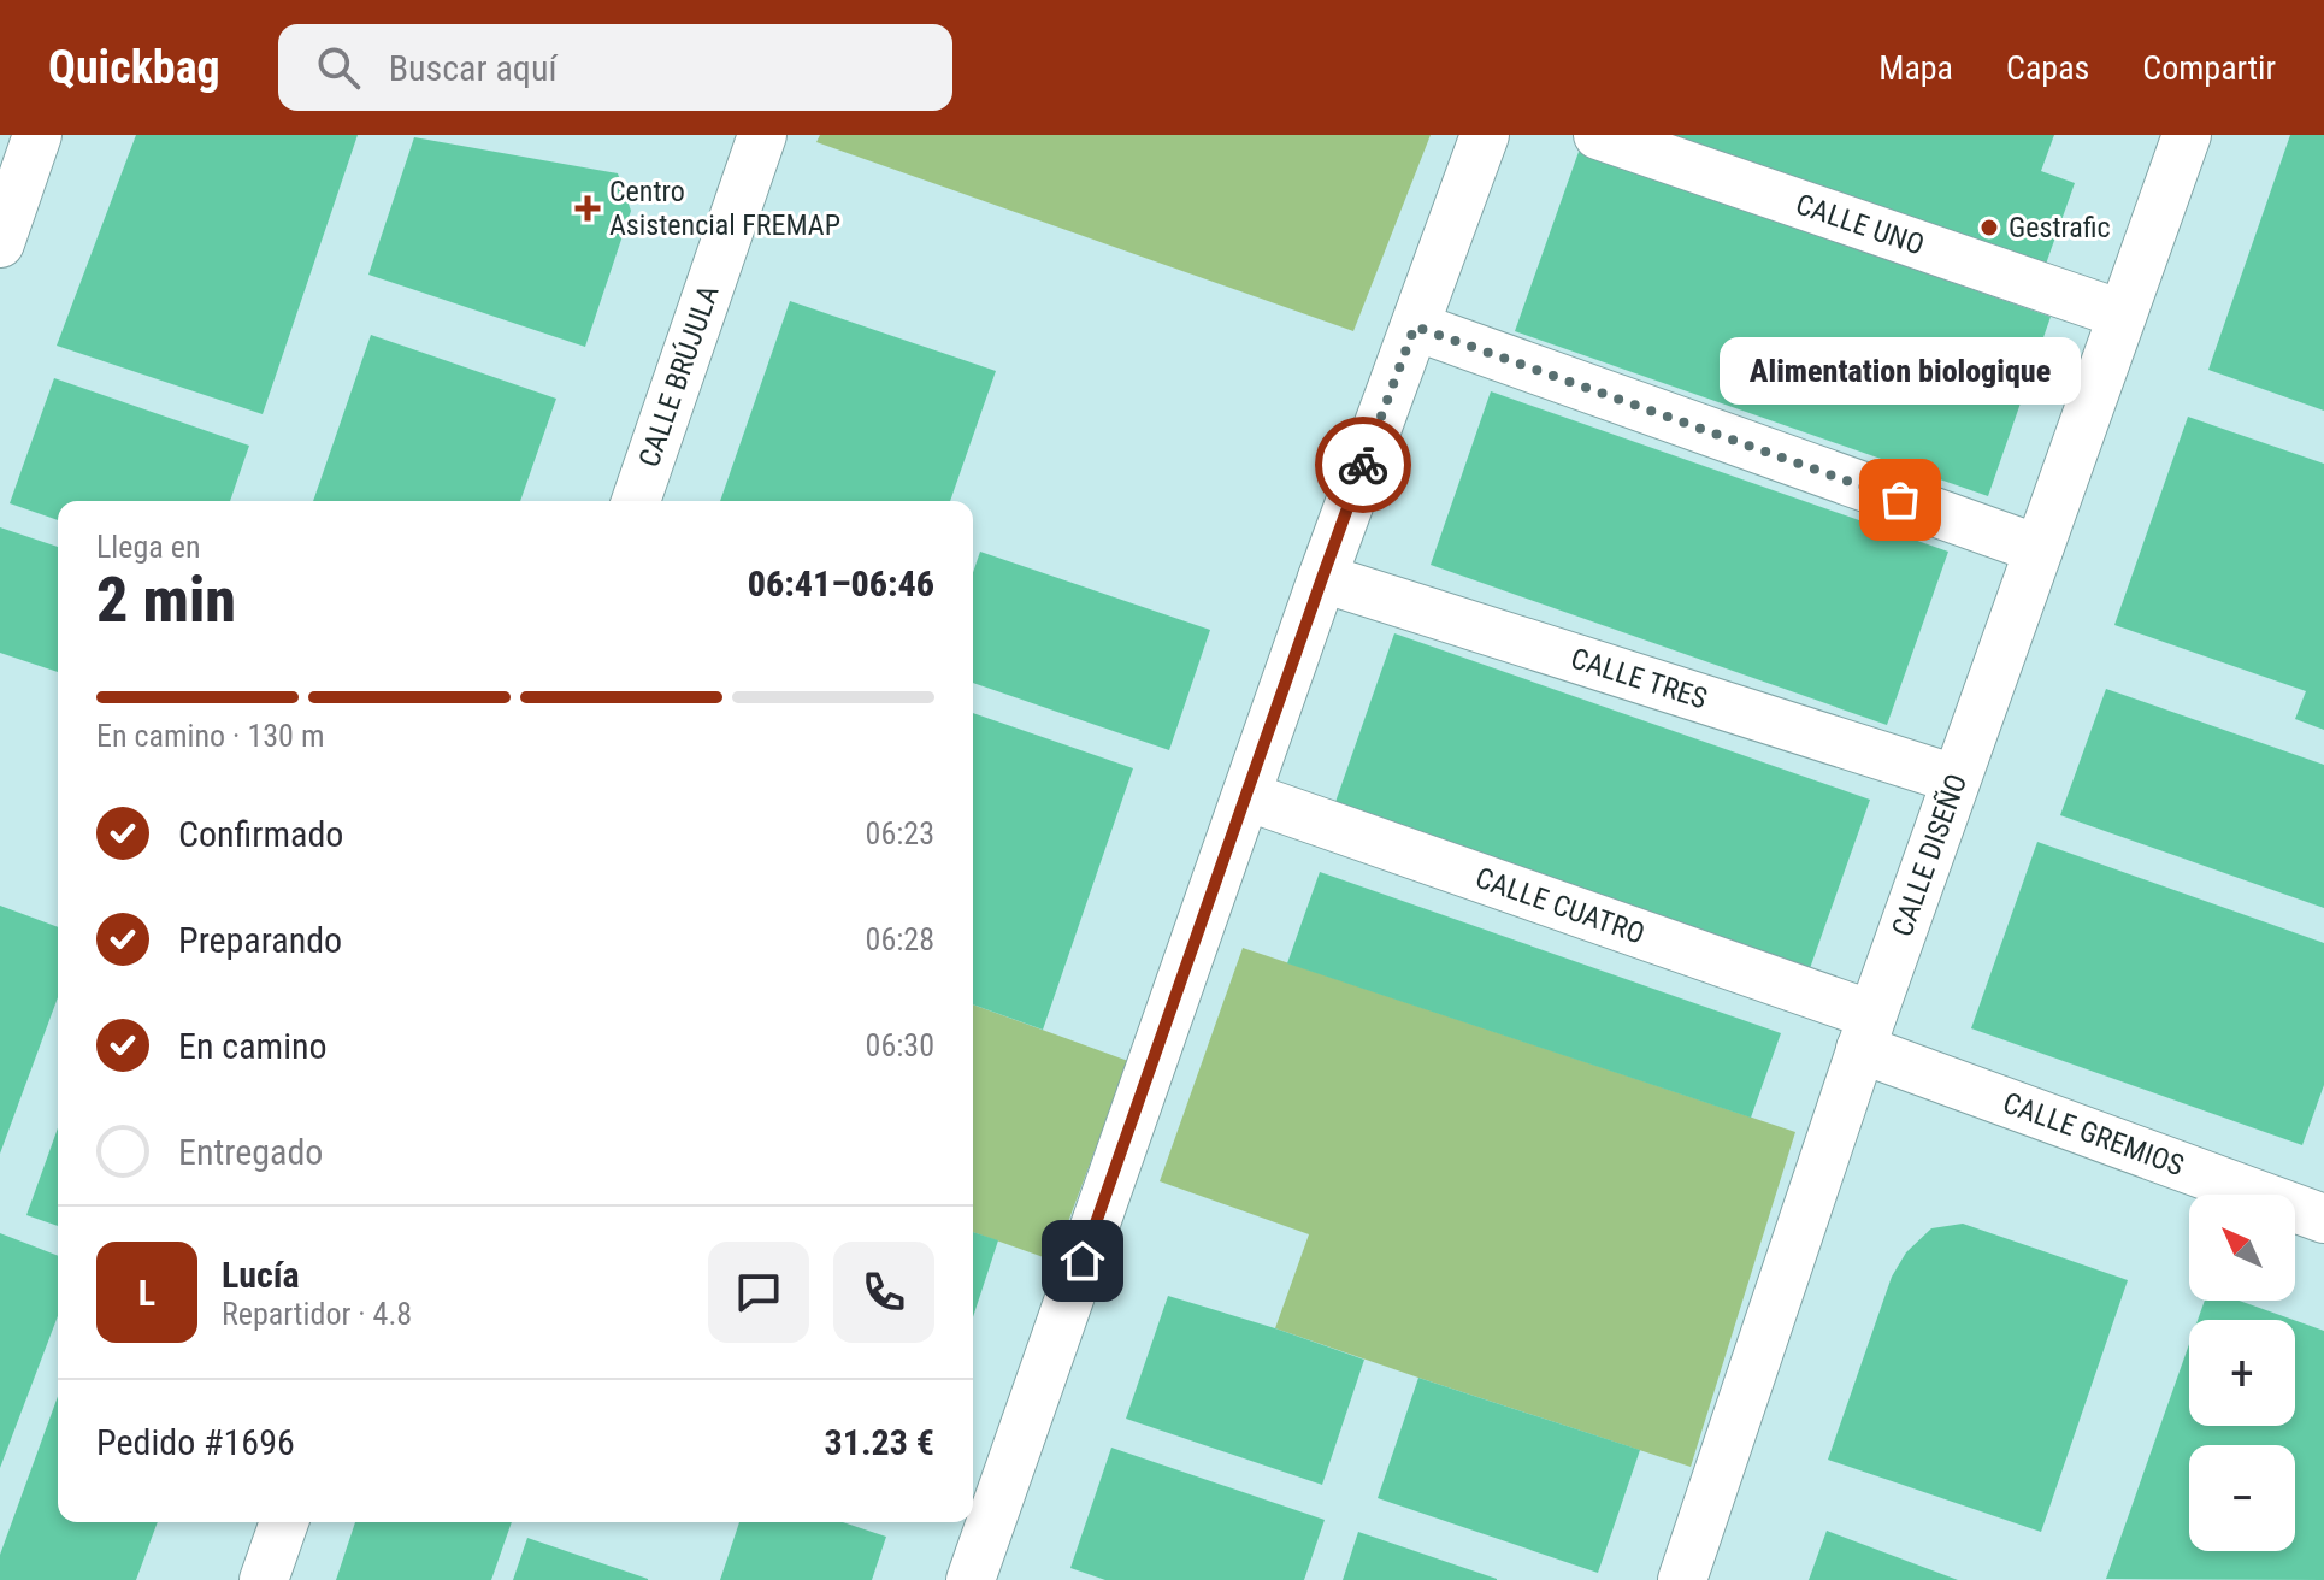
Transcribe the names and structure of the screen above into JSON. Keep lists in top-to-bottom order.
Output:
{
  "streets": {
    "street": [
      "CALLE UNO",
      "CALLE BRÚJULA",
      "CALLE TRES",
      "CALLE DISEÑO",
      "CALLE CUATRO",
      "CALLE GREMIOS"
    ]
  },
  "crossings": [
    ["CALLE UNO", "CALLE DISEÑO"],
    ["CALLE TRES", "CALLE DISEÑO"],
    ["CALLE DISEÑO", "CALLE CUATRO"],
    ["CALLE DISEÑO", "CALLE GREMIOS"],
    ["CALLE CUATRO", "CALLE GREMIOS"]
  ],
  "places": {
    "health": ["Centro Asistencial FREMAP"],
    "other": ["Gestrafic", "Alimentation biologique"]
  },
  "north": "top left",
  "page": {
    "header": "Quickbag",
    "search": "Buscar aquí",
    "nav": ["Mapa", "Capas", "Compartir"],
    "bubble": "Alimentation biologique",
    "heading": ["2 min", "Llega en", "06:41–06:46"],
    "panel": [
      "Lucía",
      "Repartidor · 4.8",
      "Pedido #1696",
      "31.23 €"
    ],
    "bar": "En camino · 130 m",
    "list": [
      ["Confirmado", "06:23"],
      ["Preparando", "06:28"],
      ["En camino", "06:30"],
      "Entregado"
    ],
    "map_buttons": ["+", "−"],
    "round": "L"
  }
}
